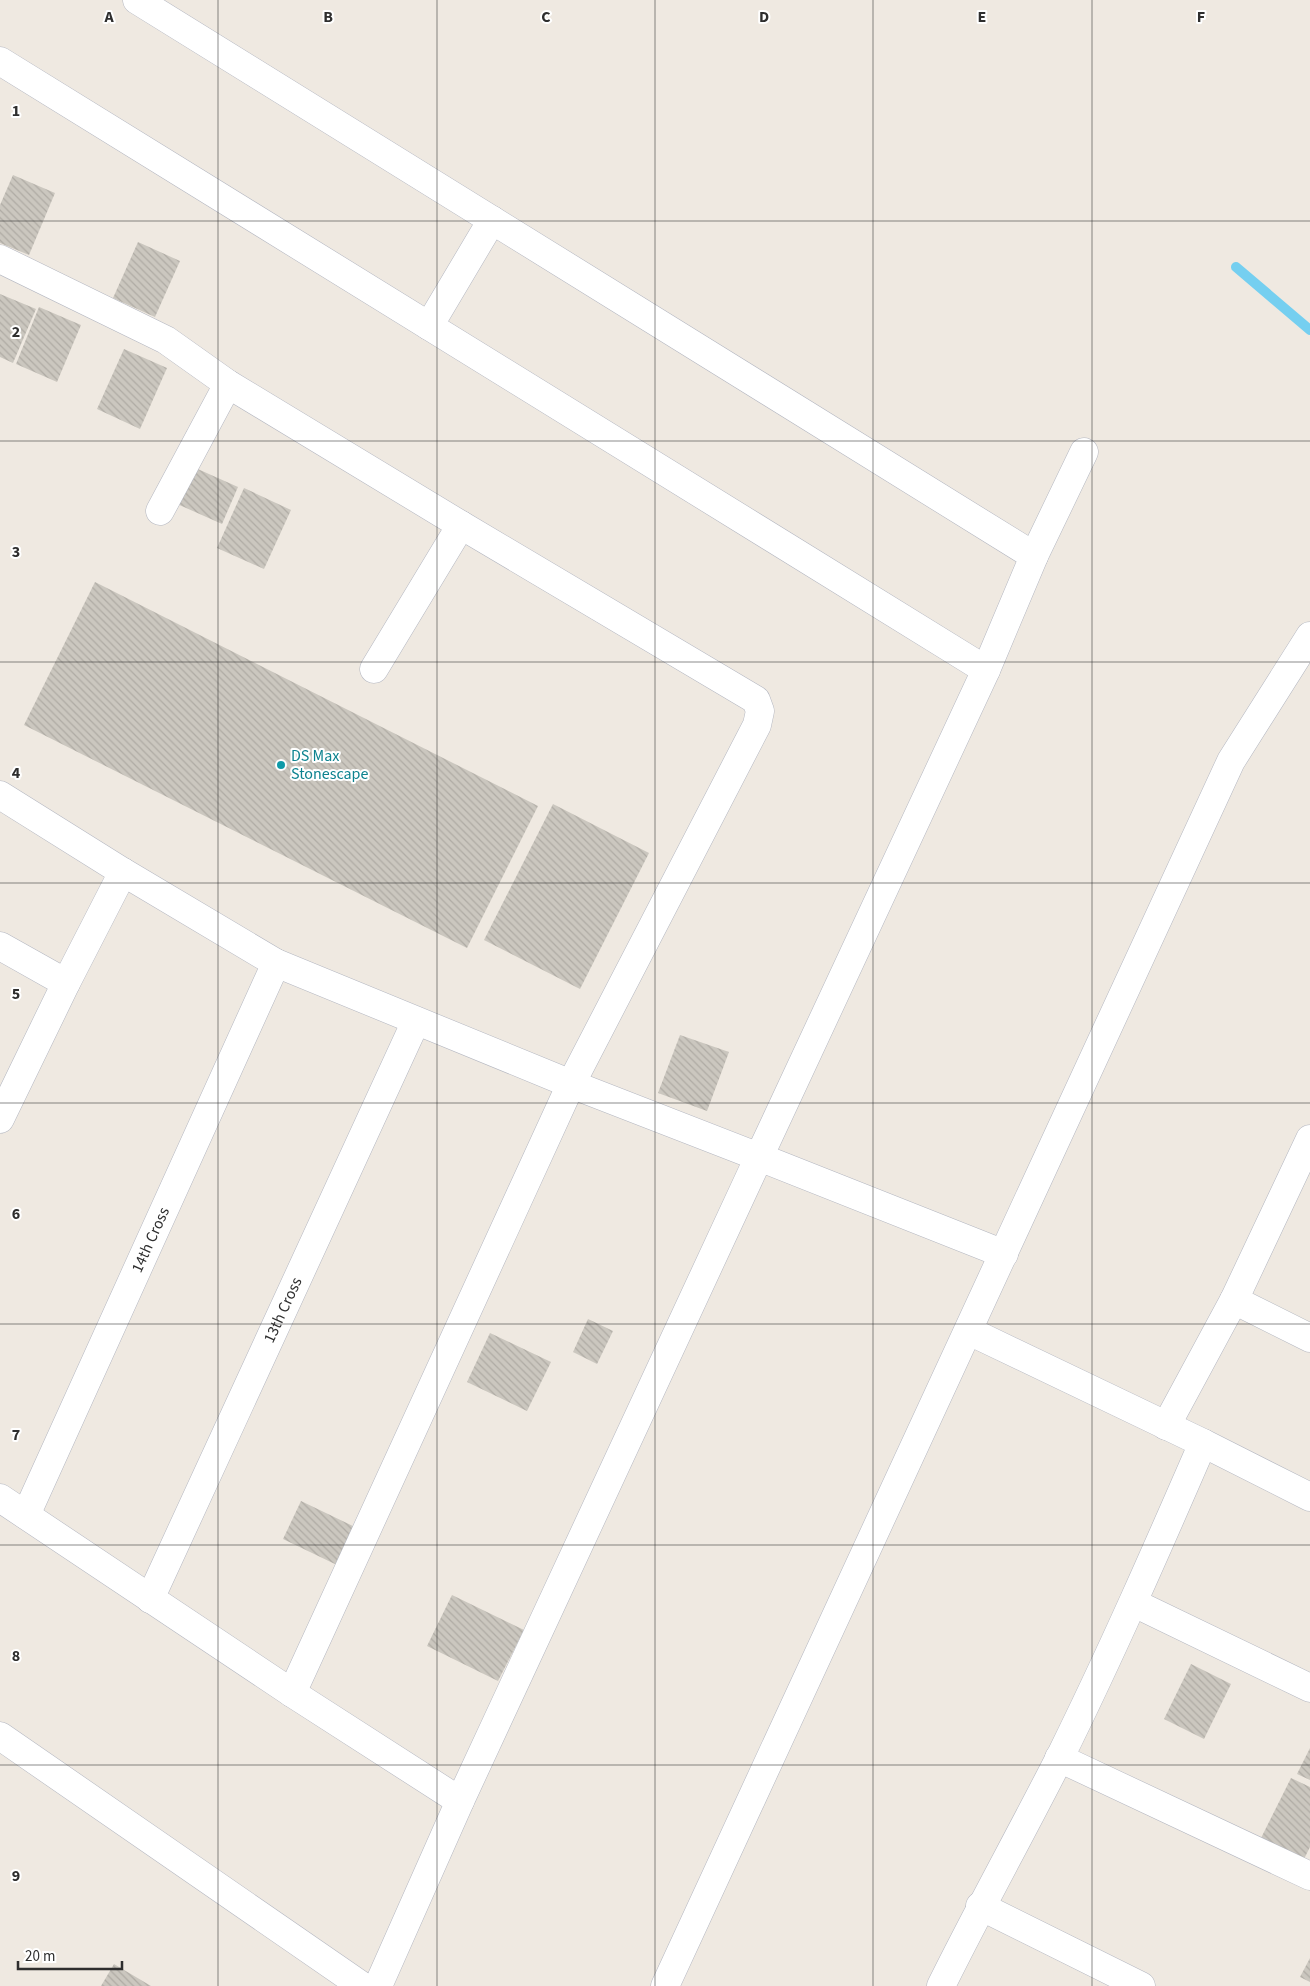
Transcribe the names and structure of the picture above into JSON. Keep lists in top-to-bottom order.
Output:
{
  "streets": {
    "street": ["14th Cross", "13th Cross"]
  },
  "places": ["DS Max Stonescape"],
  "scale_bar": "20 m",
  "grid": {
    "columns": [
      "A",
      "B",
      "C",
      "D",
      "E",
      "F"
    ],
    "rows": [
      "1",
      "2",
      "3",
      "4",
      "5",
      "6",
      "7",
      "8",
      "9"
    ]
  }
}
